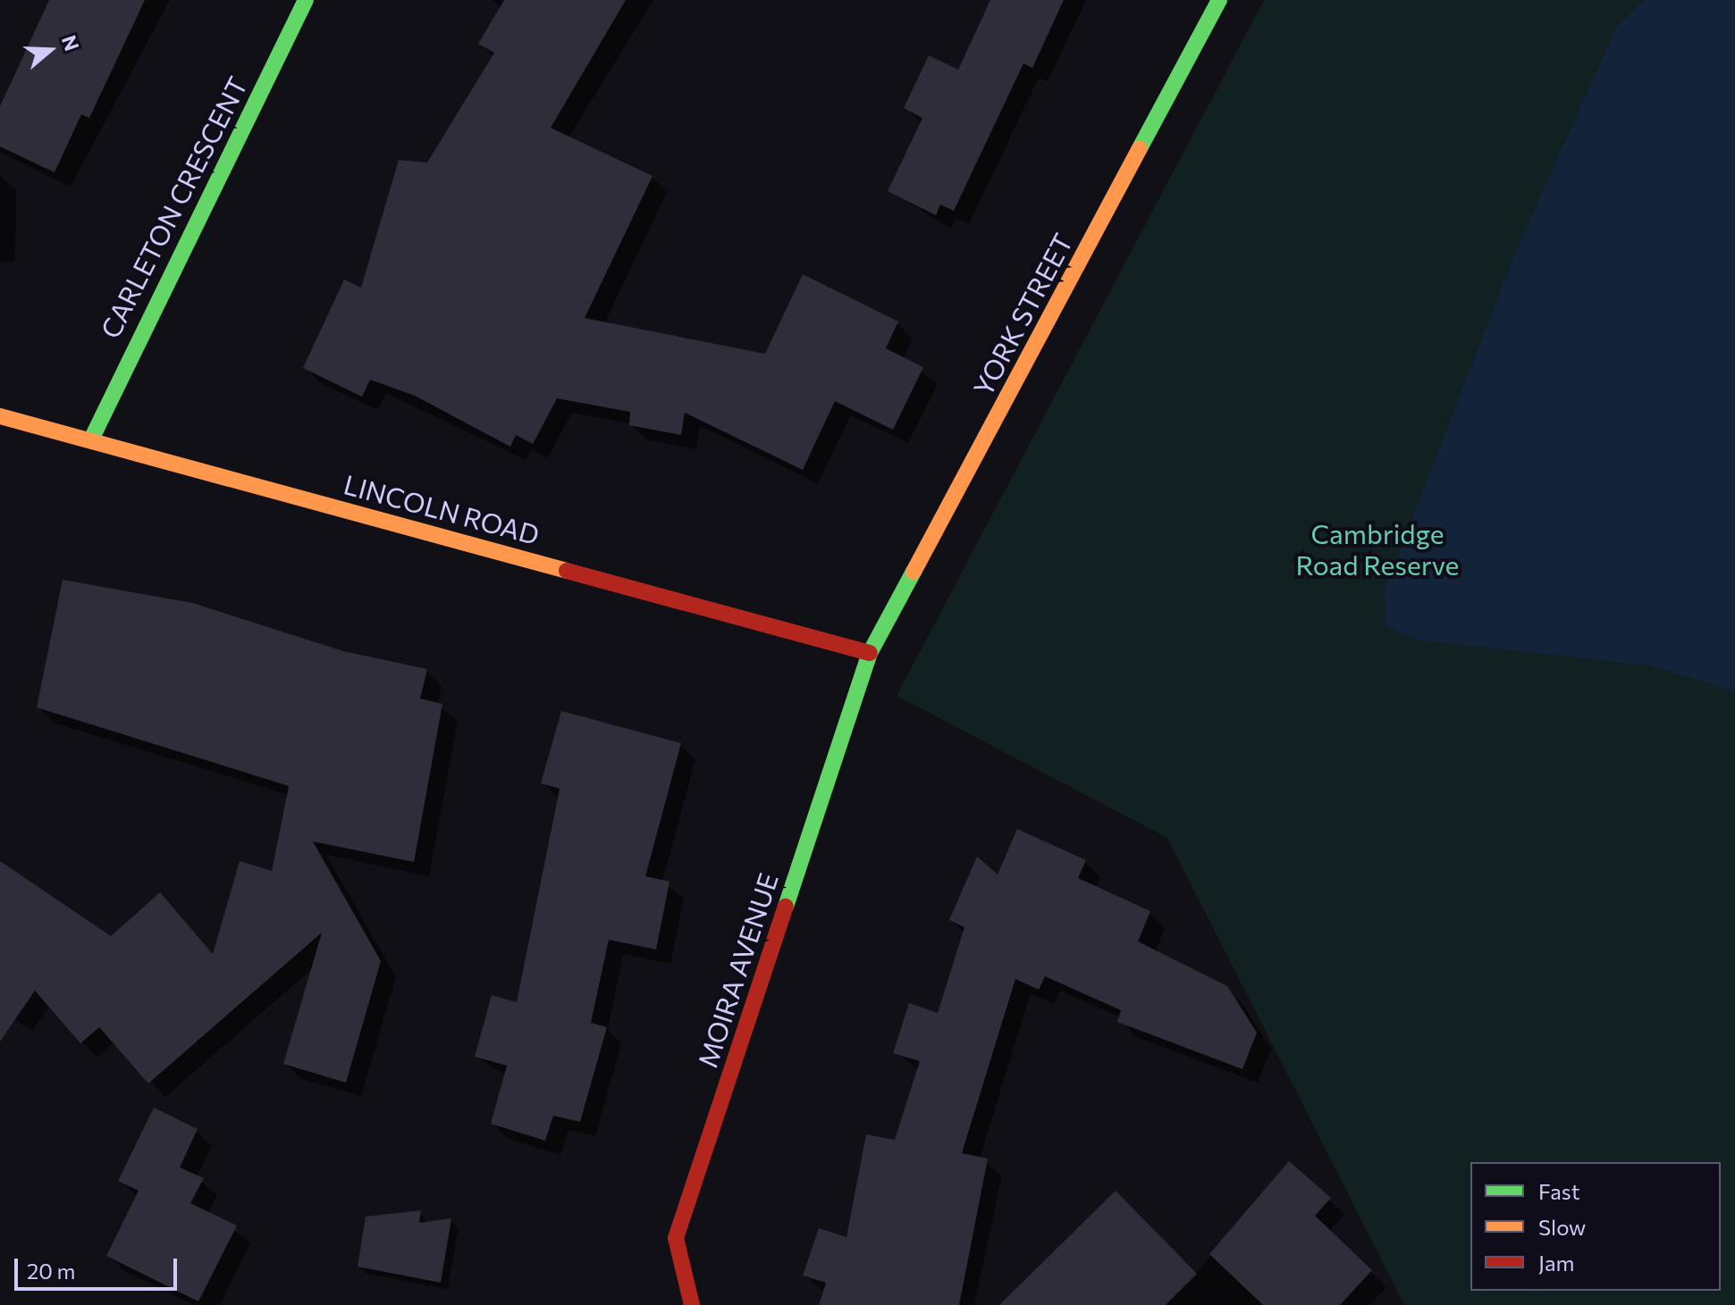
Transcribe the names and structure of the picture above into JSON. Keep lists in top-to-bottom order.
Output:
{
  "streets": {
    "street": [
      "CARLETON CRESCENT",
      "YORK STREET",
      "LINCOLN ROAD",
      "MOIRA AVENUE"
    ]
  },
  "crossings": [
    ["CARLETON CRESCENT", "LINCOLN ROAD"],
    ["YORK STREET", "LINCOLN ROAD"],
    ["YORK STREET", "MOIRA AVENUE"],
    ["LINCOLN ROAD", "MOIRA AVENUE"]
  ],
  "parks": ["Cambridge Road Reserve"],
  "legend": ["Fast", "Slow", "Jam"],
  "scale_bar": "20 m",
  "north": "right"
}
